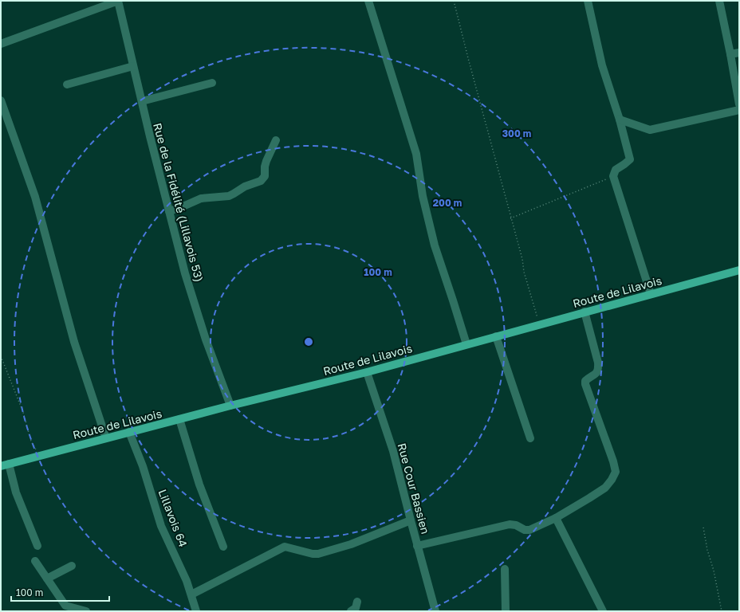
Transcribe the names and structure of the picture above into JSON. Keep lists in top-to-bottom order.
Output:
{
  "streets": {
    "main road": ["Route de Lilavois"],
    "street": ["Rue de la Fidélité (Lillavois 53)", "Rue Cour Bassien", "Lillavois 64"]
  },
  "crossings": [
    ["Rue de la Fidélité (Lillavois 53)", "Route de Lilavois"],
    ["Route de Lilavois", "Rue Cour Bassien"],
    ["Route de Lilavois", "Lillavois 64"]
  ],
  "scale_bar": "100 m",
  "rings": ["300 m", "200 m", "100 m"]
}
